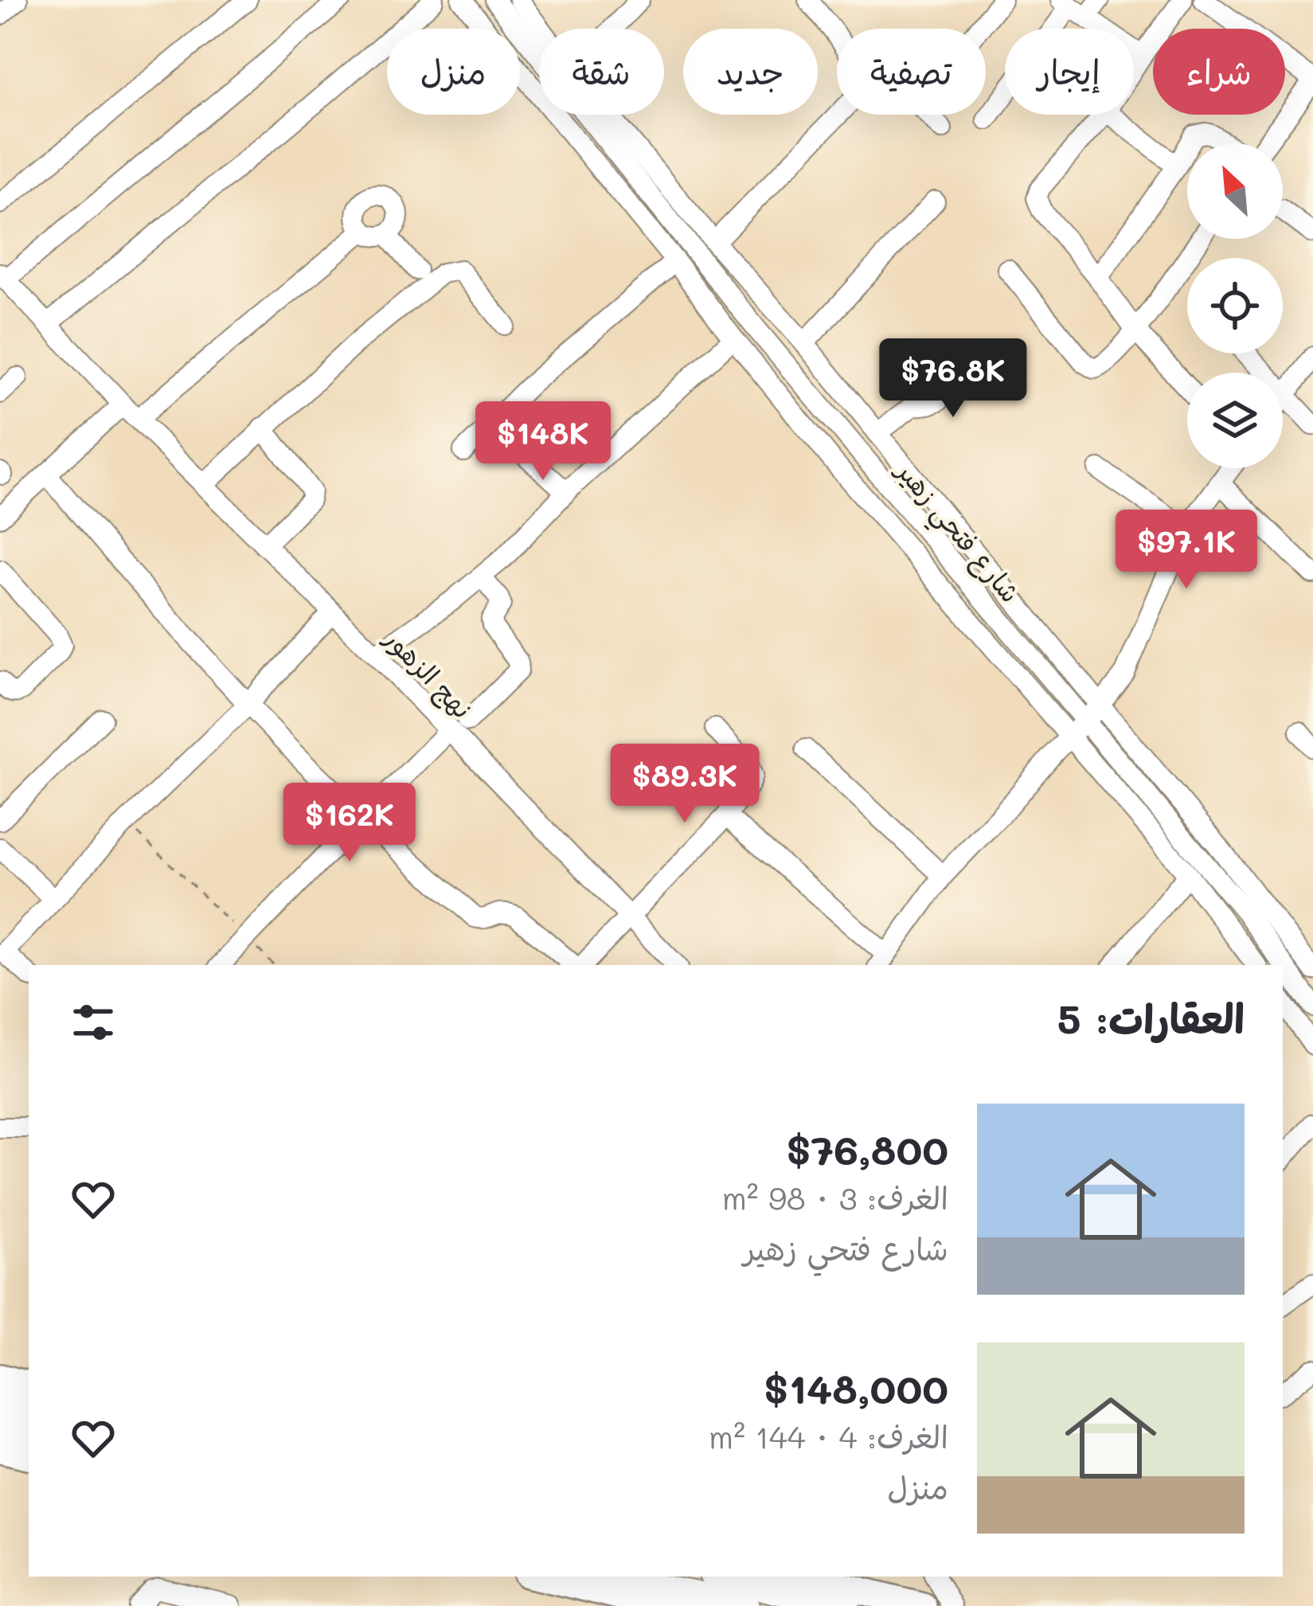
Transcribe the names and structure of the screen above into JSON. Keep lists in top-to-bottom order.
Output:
{
  "streets": {
    "street": ["شارع فتحي زهير", "نهج الزهور"]
  },
  "north": "top left",
  "page": {
    "chip": [
      "شراء",
      "إيجار",
      "تصفية",
      "جديد",
      "شقة",
      "منزل"
    ],
    "price": [
      "$76.8K",
      "$148K",
      "$97.1K",
      "$89.3K",
      "$162K"
    ],
    "heading": "العقارات: 5",
    "list": [
      {
        "name": "$76,800",
        "note": "الغرف: 3 · 98 m² · شارع فتحي زهير"
      },
      {
        "name": "$148,000",
        "note": "الغرف: 4 · 144 m² · منزل"
      }
    ]
  }
}
